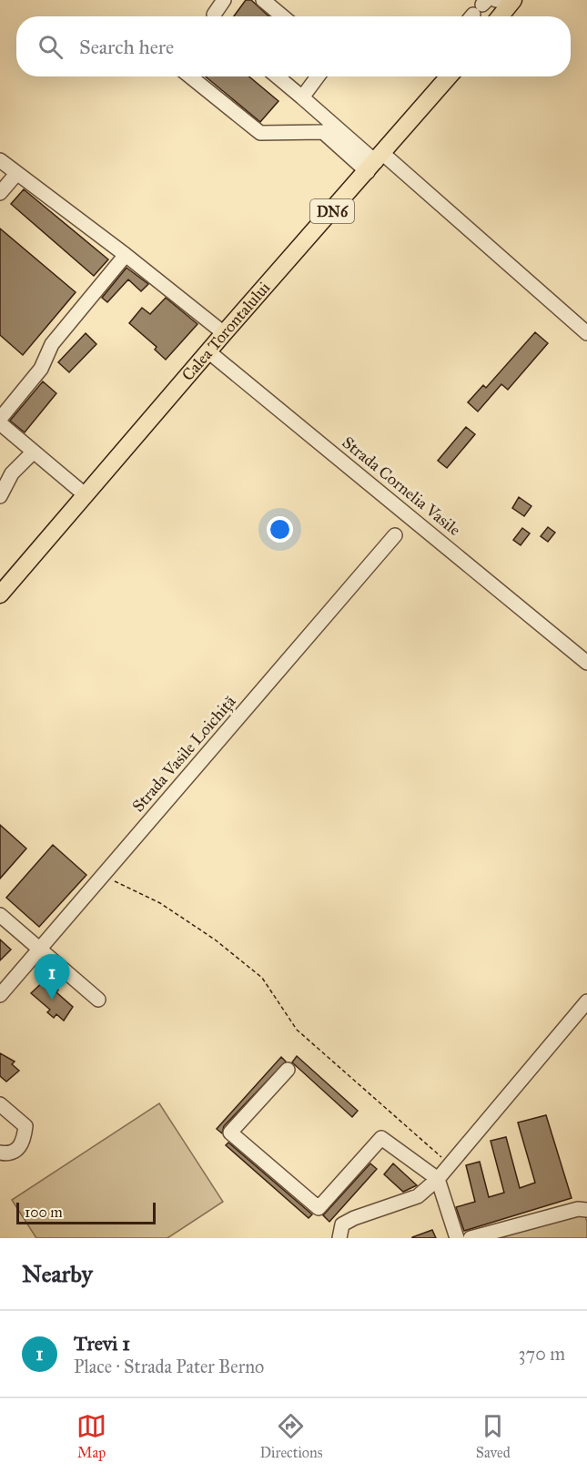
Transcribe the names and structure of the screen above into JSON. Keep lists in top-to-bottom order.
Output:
{
  "streets": {
    "main road": ["DN6", "Calea Torontalului"],
    "street": ["Strada Cornelia Vasile", "Strada Vasile Loichiță"]
  },
  "crossings": [
    ["Calea Torontalului", "Strada Cornelia Vasile"]
  ],
  "scale_bar": "100 m",
  "page": {
    "search": "Search here",
    "pins": "1",
    "scale": "100 m",
    "heading": "Nearby",
    "list": [
      {
        "mark": "1",
        "name": "Trevi 1",
        "note": "Place · Strada Pater Berno",
        "value": "370 m"
      }
    ],
    "nav": ["Map", "Directions", "Saved"]
  }
}
